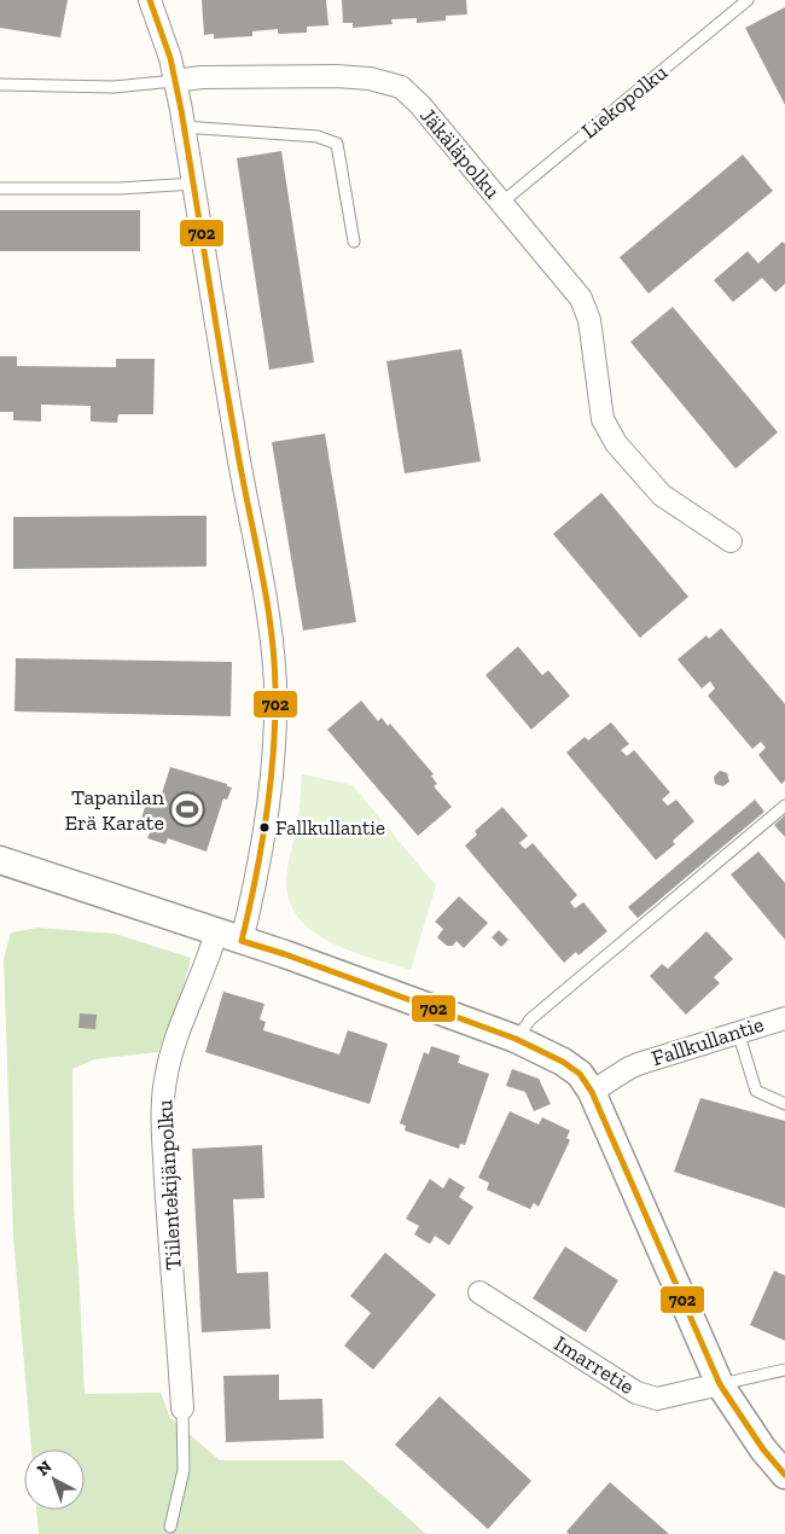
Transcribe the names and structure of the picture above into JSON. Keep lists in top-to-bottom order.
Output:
{
  "streets": {
    "street": [
      "Jäkäläpolku",
      "Fallkullantie",
      "Tiilentekijänpolku",
      "Imarretie"
    ],
    "lane": ["Liekopolku"]
  },
  "crossings": [
    ["Liekopolku", "Jäkäläpolku"],
    ["Jäkäläpolku", "Tiilentekijänpolku"]
  ],
  "places": {
    "sports": ["Tapanilan Erä Karate"],
    "other": ["Fallkullantie"]
  },
  "lines": ["transit line 702"],
  "north": "top left"
}
